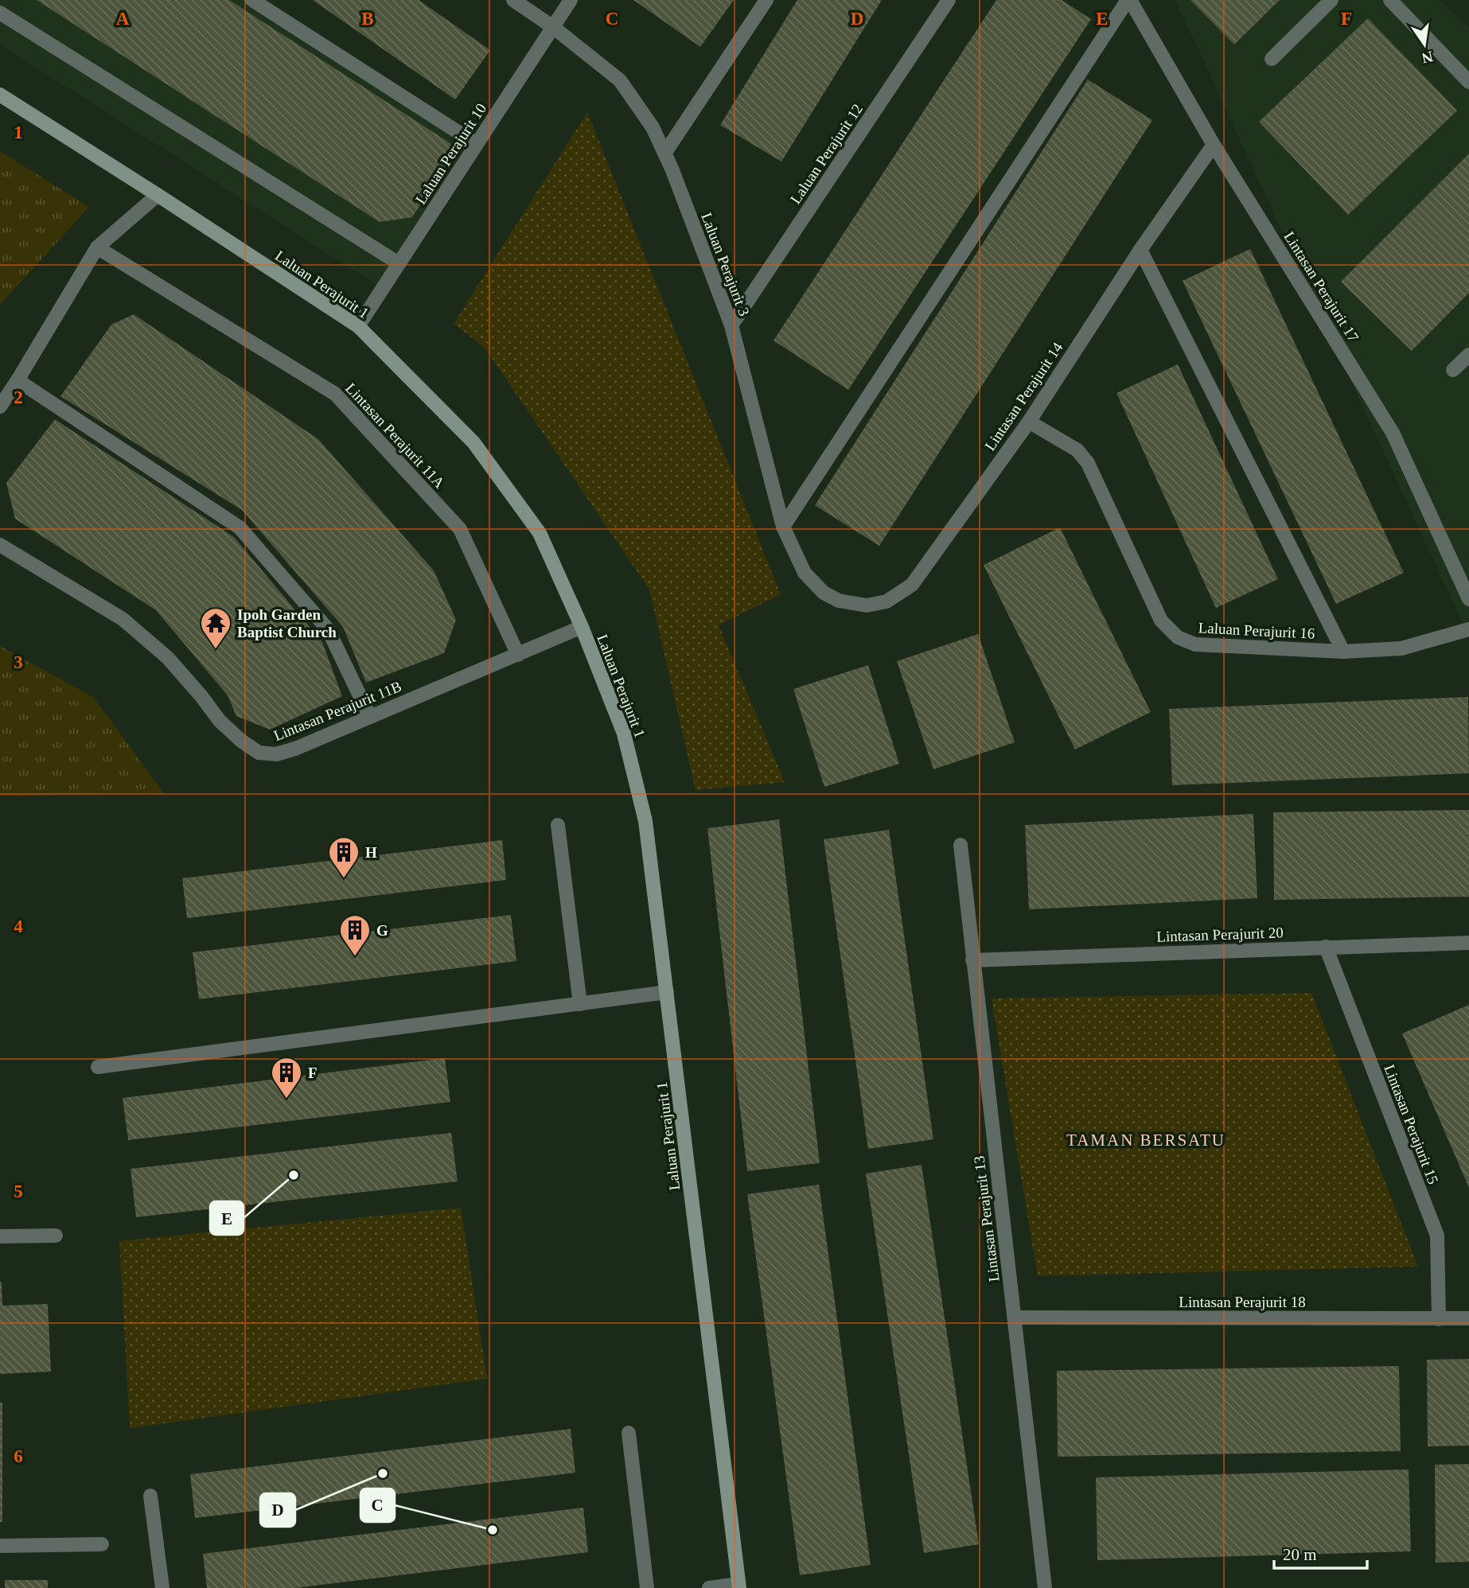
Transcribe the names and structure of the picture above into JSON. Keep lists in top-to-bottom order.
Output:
{
  "streets": {
    "street": [
      "Laluan Perajurit 10",
      "Laluan Perajurit 12",
      "Laluan Perajurit 3",
      "Laluan Perajurit 1",
      "Lintasan Perajurit 17",
      "Lintasan Perajurit 14",
      "Lintasan Perajurit 11A",
      "Laluan Perajurit 16",
      "Lintasan Perajurit 11B",
      "Lintasan Perajurit 20",
      "Lintasan Perajurit 15",
      "Lintasan Perajurit 13",
      "Lintasan Perajurit 18"
    ]
  },
  "crossings": [
    ["Laluan Perajurit 10", "Laluan Perajurit 3"],
    ["Laluan Perajurit 10", "Laluan Perajurit 1"],
    ["Laluan Perajurit 12", "Laluan Perajurit 3"],
    ["Laluan Perajurit 3", "Lintasan Perajurit 14"],
    ["Laluan Perajurit 1", "Lintasan Perajurit 11B"],
    ["Lintasan Perajurit 17", "Lintasan Perajurit 14"],
    ["Lintasan Perajurit 14", "Laluan Perajurit 16"],
    ["Lintasan Perajurit 11A", "Lintasan Perajurit 11B"],
    ["Lintasan Perajurit 20", "Lintasan Perajurit 15"],
    ["Lintasan Perajurit 20", "Lintasan Perajurit 13"],
    ["Lintasan Perajurit 15", "Lintasan Perajurit 18"],
    ["Lintasan Perajurit 13", "Lintasan Perajurit 18"]
  ],
  "districts": ["TAMAN BERSATU"],
  "places": {
    "temple": ["Ipoh Garden Baptist Church"],
    "building": ["H", "G", "F"],
    "other": ["E", "D", "C"]
  },
  "scale_bar": "20 m",
  "north": "bottom",
  "grid": {
    "columns": [
      "A",
      "B",
      "C",
      "D",
      "E",
      "F"
    ],
    "rows": [
      "1",
      "2",
      "3",
      "4",
      "5",
      "6"
    ]
  }
}
